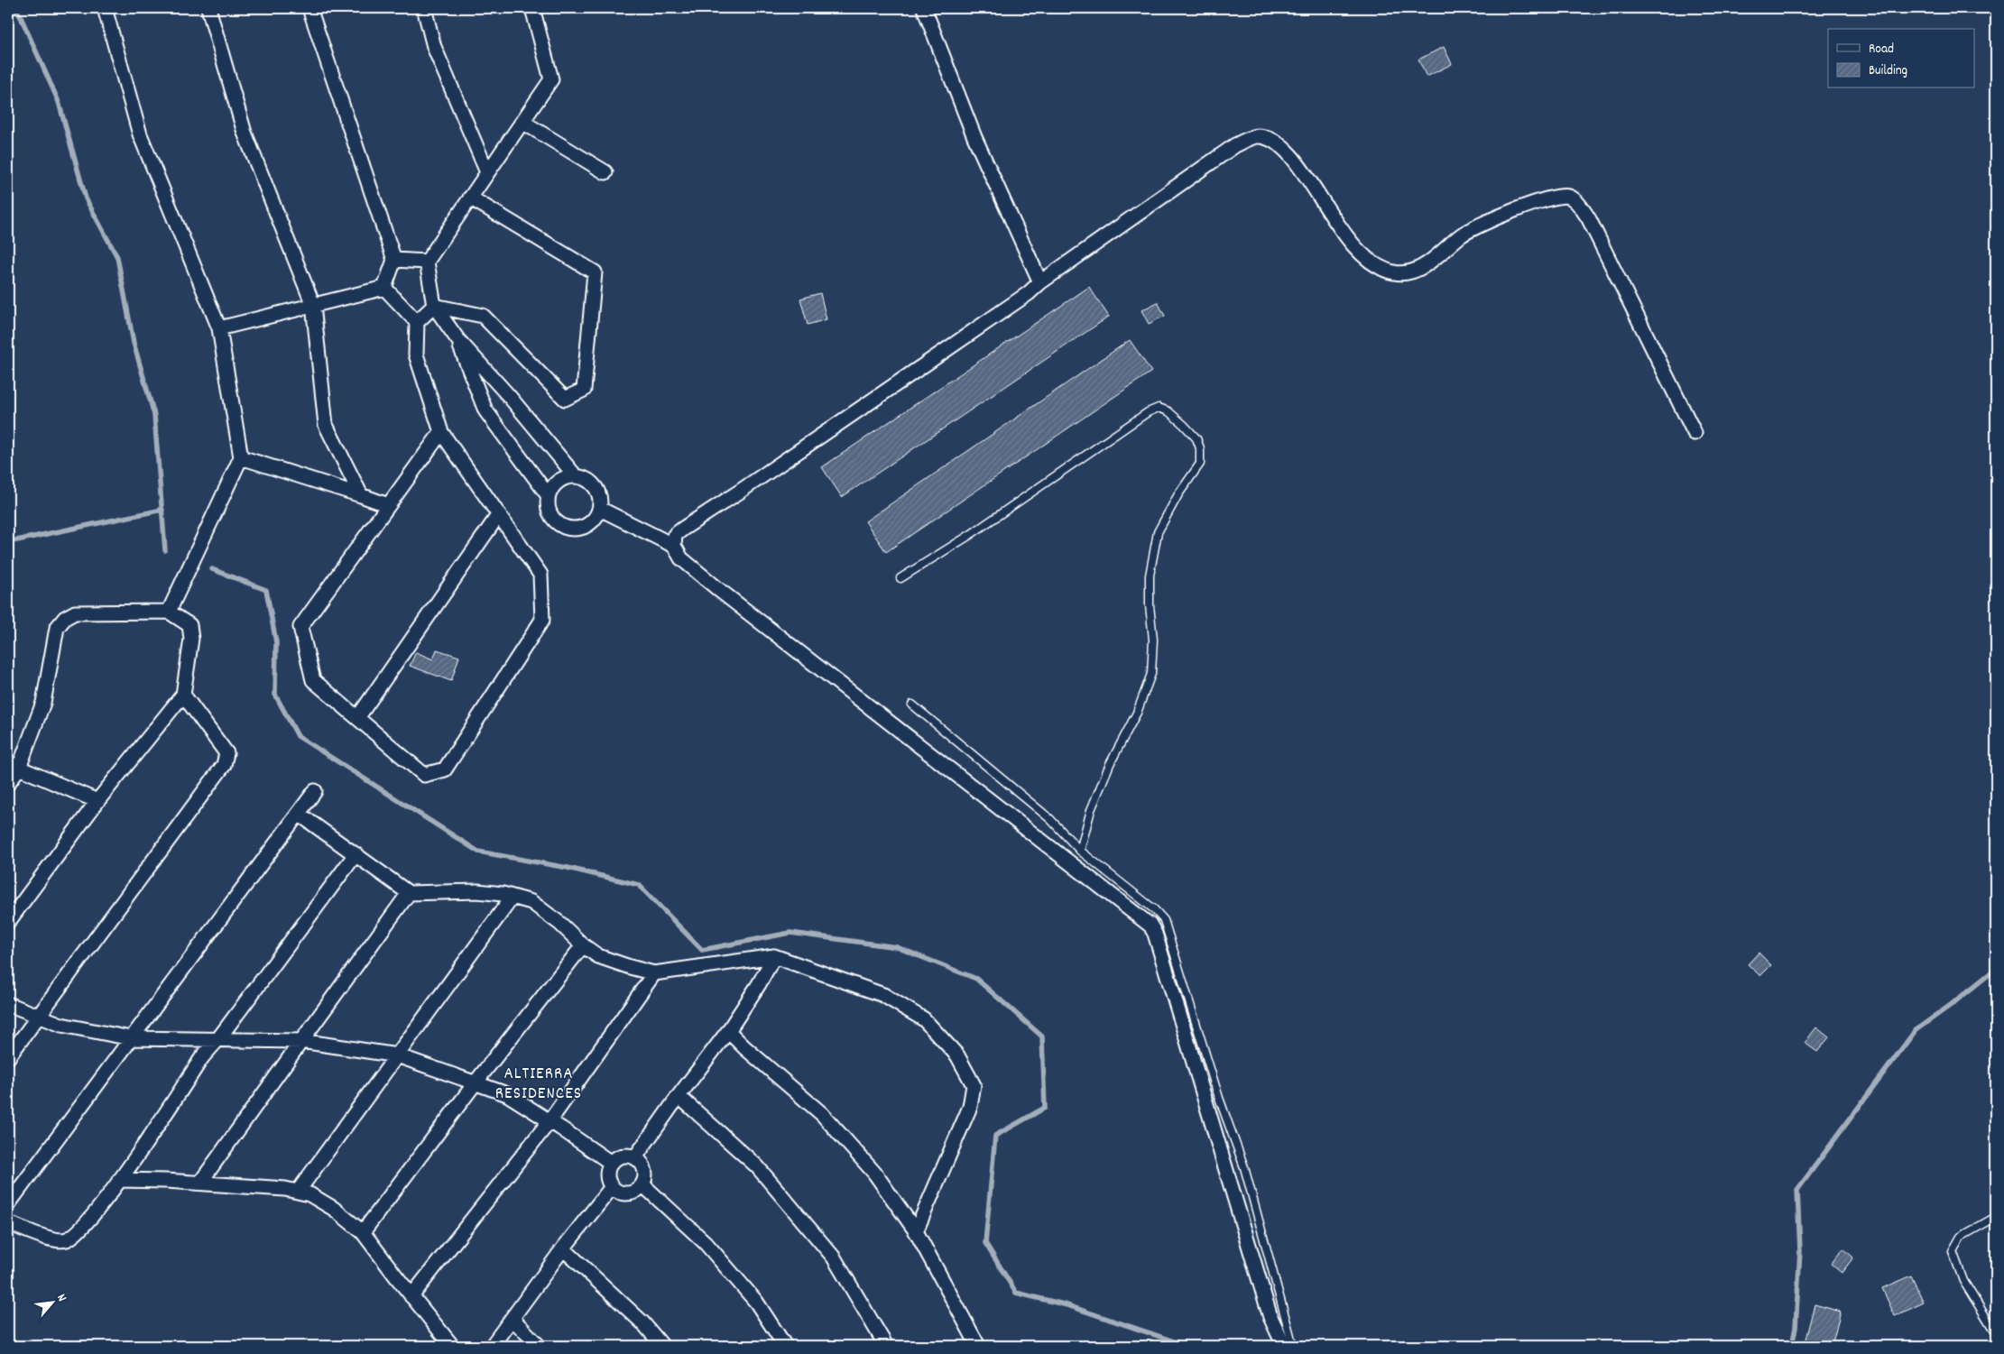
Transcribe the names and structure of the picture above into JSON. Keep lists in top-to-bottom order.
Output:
{
  "districts": ["ALTIERRA RESIDENCES"],
  "legend": ["Road", "Building"],
  "north": "top right"
}
